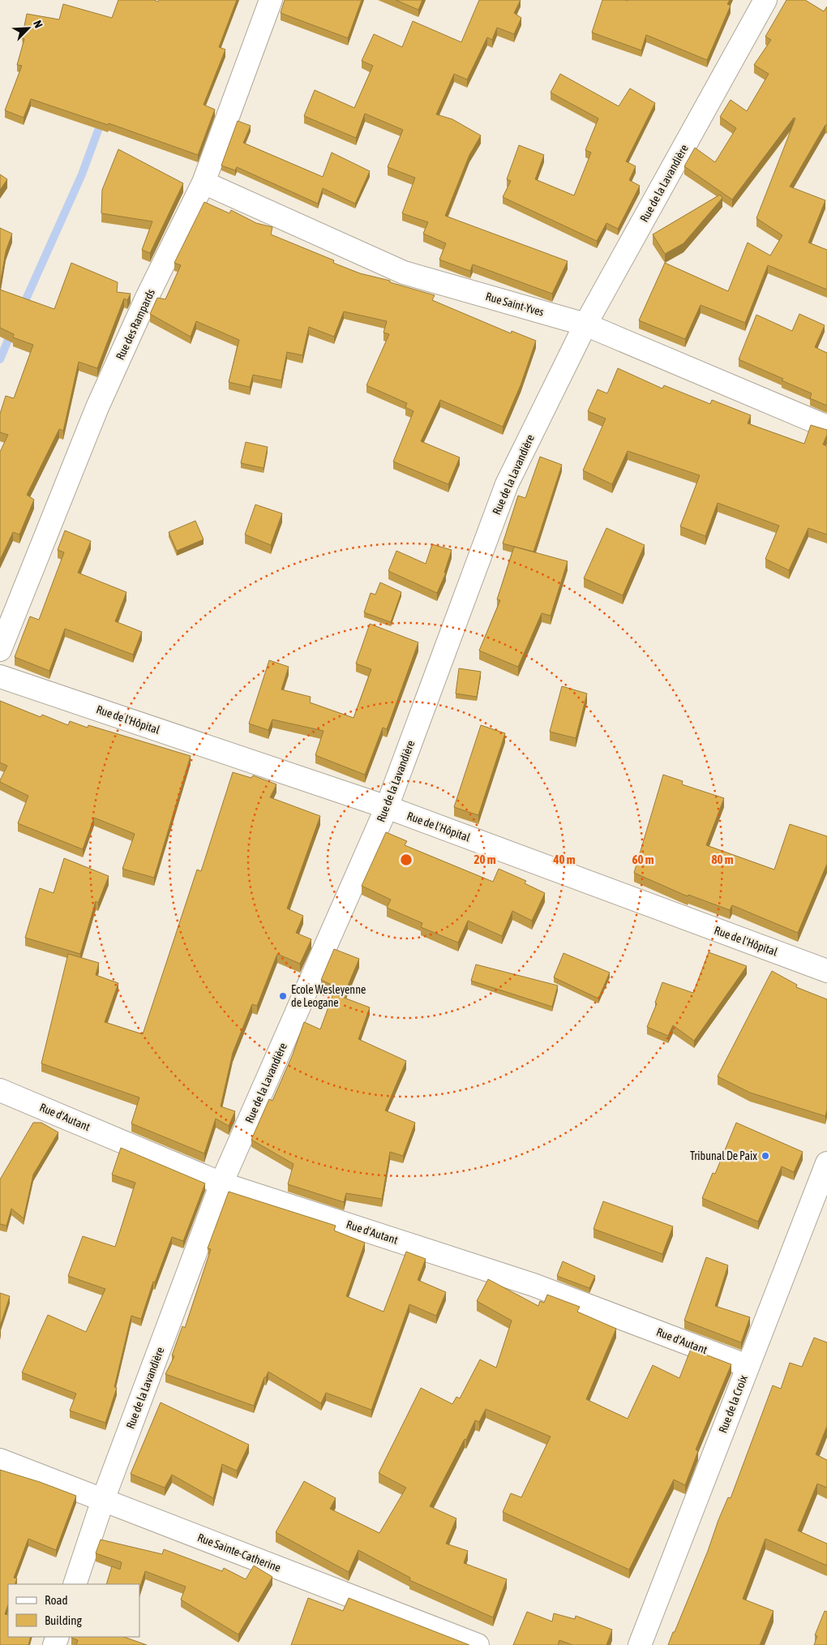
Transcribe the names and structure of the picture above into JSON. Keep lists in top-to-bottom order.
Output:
{
  "streets": {
    "street": [
      "Rue de la Lavandière",
      "Rue Saint-Yves",
      "Rue des Rampards",
      "Rue de l'Hôpital",
      "Rue d'Autant",
      "Rue de la Croix",
      "Rue Sainte-Catherine"
    ]
  },
  "crossings": [
    ["Rue de la Lavandière", "Rue Saint-Yves"],
    ["Rue de la Lavandière", "Rue de l'Hôpital"],
    ["Rue de la Lavandière", "Rue d'Autant"],
    ["Rue de la Lavandière", "Rue Sainte-Catherine"],
    ["Rue Saint-Yves", "Rue des Rampards"],
    ["Rue d'Autant", "Rue de la Croix"]
  ],
  "places": ["Ecole Wesleyenne de Leogane", "Tribunal De Paix"],
  "legend": ["Road", "Building"],
  "north": "top right",
  "rings": [
    "20 m",
    "40 m",
    "60 m",
    "80 m"
  ]
}
